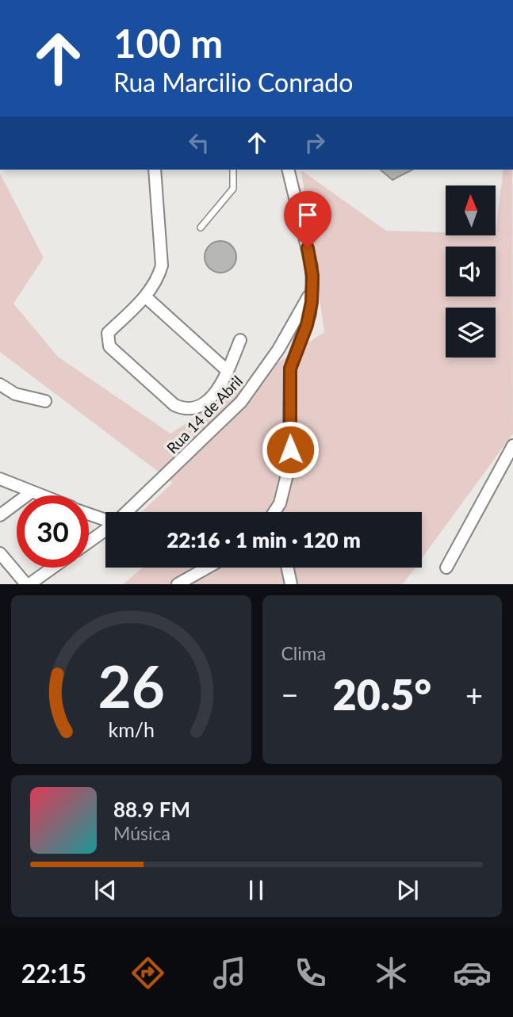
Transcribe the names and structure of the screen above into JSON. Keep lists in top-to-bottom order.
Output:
{
  "streets": {
    "street": ["Rua 14 de Abril"]
  },
  "north": "top",
  "page": {
    "turn": ["100 m", "Rua Marcilio Conrado"],
    "limit": "30",
    "trip": "22:16 · 1 min · 120 m",
    "tile": "Clima",
    "heat": ["−", "20.5°", "+"],
    "song": ["88.9 FM", "Música"],
    "tabs": "22:15",
    "gauge": ["26", "km/h"]
  }
}
